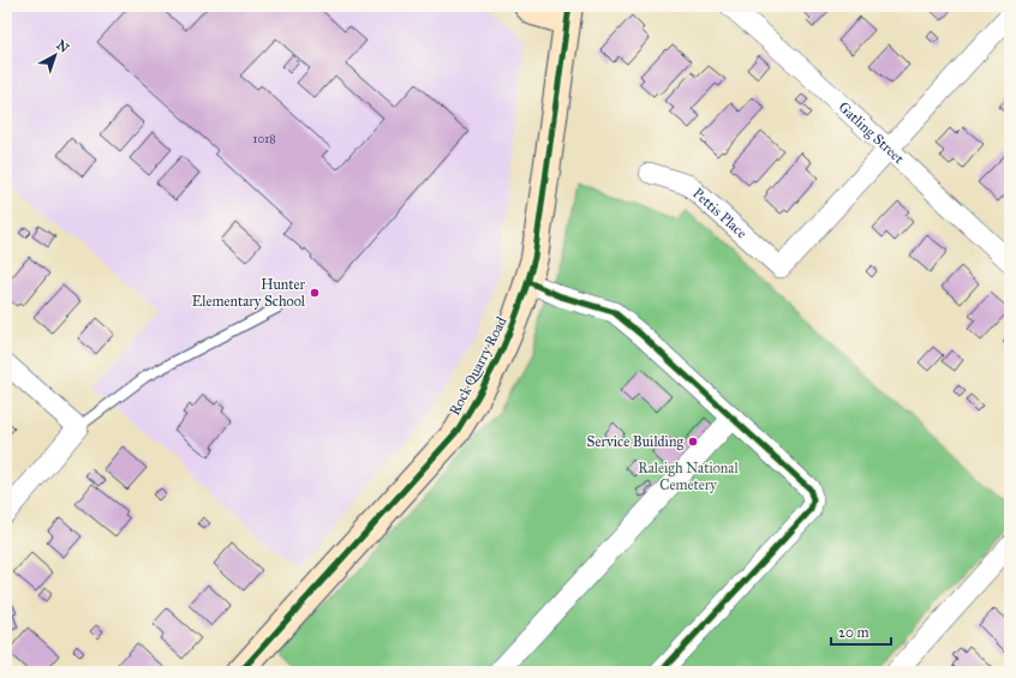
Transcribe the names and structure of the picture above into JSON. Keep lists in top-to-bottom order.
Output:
{
  "streets": {
    "main road": ["Rock Quarry Road"],
    "street": ["Gatling Street", "Pettis Place"]
  },
  "crossings": [
    ["Gatling Street", "Pettis Place"]
  ],
  "parks": ["Raleigh National Cemetery"],
  "places": ["Hunter Elementary School", "Service Building"],
  "house_numbers": ["1018"],
  "scale_bar": "20 m",
  "north": "top right"
}
